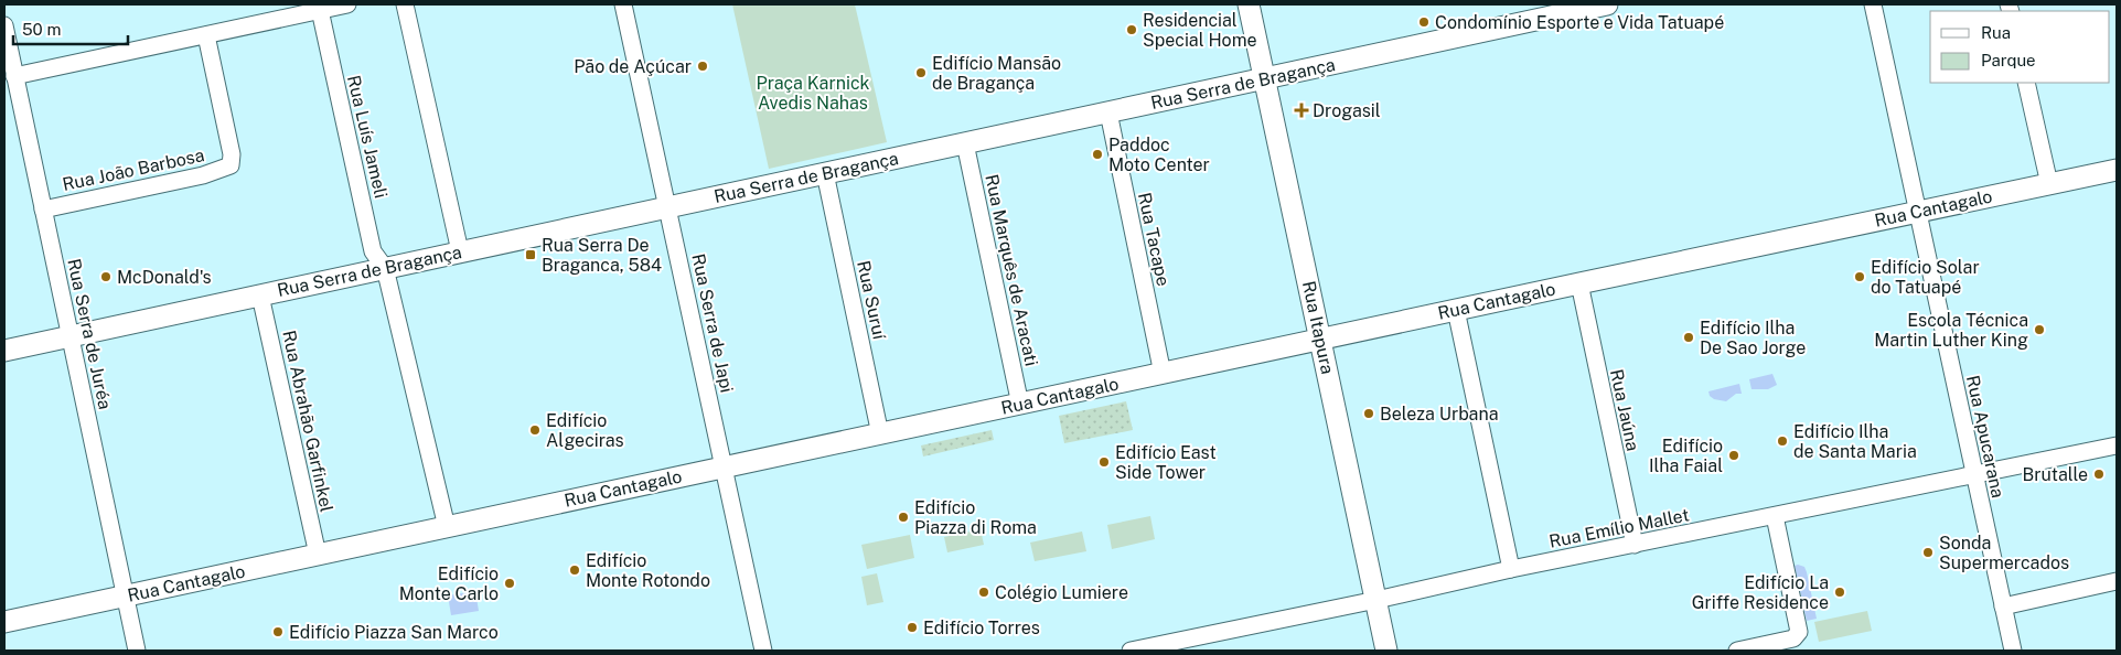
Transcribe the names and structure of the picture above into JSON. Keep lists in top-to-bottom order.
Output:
{
  "streets": {
    "street": [
      "Rua Serra de Bragança",
      "Rua Luís Jameli",
      "Rua João Barbosa",
      "Rua Cantagalo",
      "Rua Tacape",
      "Rua Marquês de Aracati",
      "Rua Suruí",
      "Rua Serra de Japi",
      "Rua Itapura",
      "Rua Serra de Juréa",
      "Rua Jaúna",
      "Rua Abrahão Garfinkel",
      "Rua Apucarana",
      "Rua Emílio Mallet"
    ]
  },
  "crossings": [
    ["Rua Serra de Bragança", "Rua Luís Jameli"],
    ["Rua Serra de Bragança", "Rua Tacape"],
    ["Rua Serra de Bragança", "Rua Marquês de Aracati"],
    ["Rua Serra de Bragança", "Rua Suruí"],
    ["Rua Serra de Bragança", "Rua Serra de Japi"],
    ["Rua Serra de Bragança", "Rua Itapura"],
    ["Rua Serra de Bragança", "Rua Serra de Juréa"],
    ["Rua Serra de Bragança", "Rua Abrahão Garfinkel"],
    ["Rua Luís Jameli", "Rua Cantagalo"],
    ["Rua João Barbosa", "Rua Serra de Juréa"],
    ["Rua Cantagalo", "Rua Tacape"],
    ["Rua Cantagalo", "Rua Marquês de Aracati"],
    ["Rua Cantagalo", "Rua Suruí"],
    ["Rua Cantagalo", "Rua Serra de Japi"],
    ["Rua Cantagalo", "Rua Itapura"],
    ["Rua Cantagalo", "Rua Serra de Juréa"],
    ["Rua Cantagalo", "Rua Jaúna"],
    ["Rua Cantagalo", "Rua Abrahão Garfinkel"],
    ["Rua Cantagalo", "Rua Apucarana"],
    ["Rua Itapura", "Rua Emílio Mallet"],
    ["Rua Jaúna", "Rua Emílio Mallet"],
    ["Rua Apucarana", "Rua Emílio Mallet"]
  ],
  "parks": ["Praça Karnick Avedis Nahas"],
  "places": {
    "other": [
      "Condomínio Esporte e Vida Tatuapé",
      "Residencial Special Home",
      "Pão de Açúcar",
      "Edifício Mansão de Bragança",
      "Paddoc Moto Center",
      "McDonald's",
      "Edifício Solar do Tatuapé",
      "Escola Técnica Martin Luther King",
      "Edifício Ilha De Sao Jorge",
      "Beleza Urbana",
      "Edifício Algeciras",
      "Edifício Ilha de Santa Maria",
      "Edifício Ilha Faial",
      "Edifício East Side Tower",
      "Brutalle",
      "Edifício Piazza di Roma",
      "Sonda Supermercados",
      "Edifício Monte Rotondo",
      "Edifício Monte Carlo",
      "Colégio Lumiere",
      "Edifício La Griffe Residence",
      "Edifício Torres",
      "Edifício Piazza San Marco"
    ],
    "health": ["Drogasil"],
    "transit": ["Rua Serra De Braganca, 584"]
  },
  "legend": ["Rua", "Parque"],
  "scale_bar": "50 m"
}
